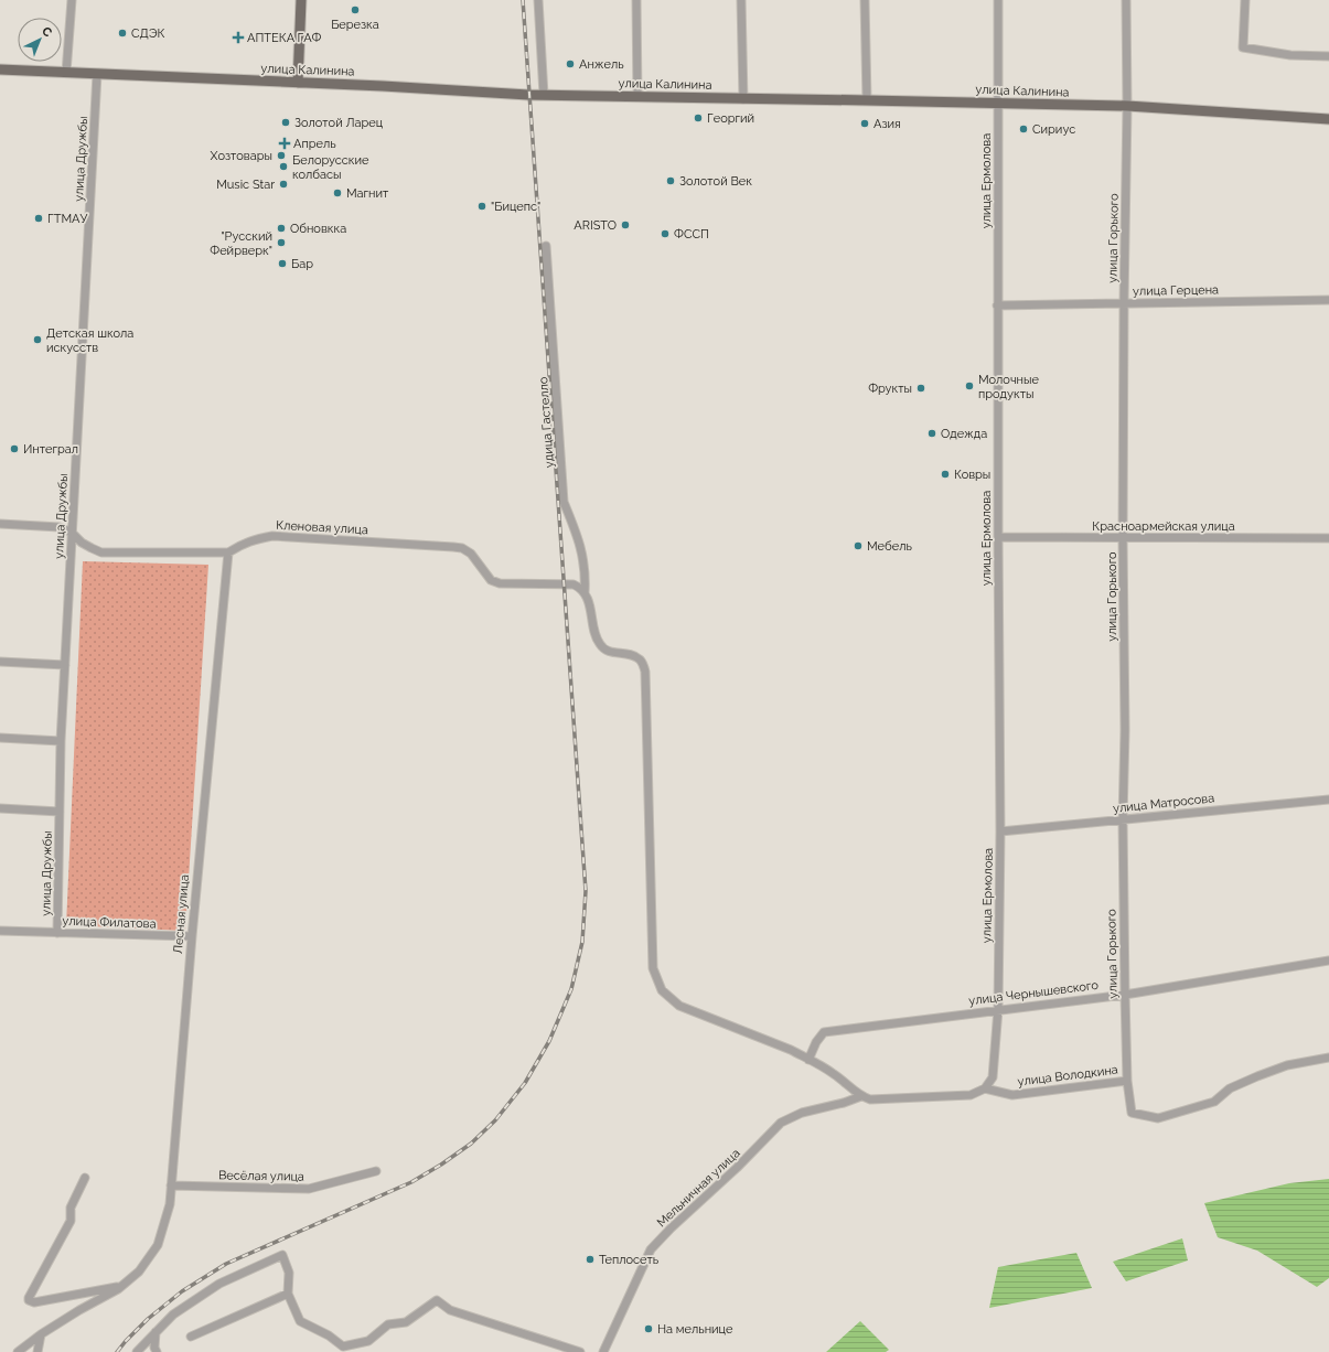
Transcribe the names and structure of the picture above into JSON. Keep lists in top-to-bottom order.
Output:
{
  "streets": {
    "main road": ["улица Калинина"],
    "street": [
      "улица Дружбы",
      "улица Ермолова",
      "улица Горького",
      "улица Герцена",
      "удица Гастелло",
      "Красноармейская улица",
      "Кленовая улица",
      "улица Матросова",
      "Лесная улица",
      "улица Филатова",
      "улица Чернышевского",
      "улица Володкина",
      "Весёлая улица",
      "Мельничная улица"
    ]
  },
  "crossings": [
    ["улица Калинина", "улица Дружбы"],
    ["улица Калинина", "улица Ермолова"],
    ["улица Калинина", "улица Горького"],
    ["улица Дружбы", "улица Филатова"],
    ["улица Ермолова", "улица Герцена"],
    ["улица Ермолова", "Красноармейская улица"],
    ["улица Ермолова", "улица Матросова"],
    ["улица Ермолова", "улица Чернышевского"],
    ["улица Ермолова", "улица Володкина"],
    ["улица Горького", "улица Герцена"],
    ["улица Горького", "Красноармейская улица"],
    ["улица Горького", "улица Матросова"],
    ["улица Горького", "улица Чернышевского"],
    ["улица Горького", "улица Володкина"],
    ["удица Гастелло", "Кленовая улица"],
    ["удица Гастелло", "улица Чернышевского"],
    ["удица Гастелло", "улица Володкина"],
    ["удица Гастелло", "Мельничная улица"],
    ["Кленовая улица", "Лесная улица"],
    ["Лесная улица", "улица Филатова"],
    ["Лесная улица", "Весёлая улица"],
    ["улица Володкина", "Мельничная улица"]
  ],
  "places": {
    "other": [
      "Березка",
      "СДЭК",
      "Анжель",
      "Георгий",
      "Золотой Ларец",
      "Азия",
      "Сириус",
      "Хозтовары",
      "Белорусские колбасы",
      "Золотой Век",
      "Music Star",
      "Магнит",
      "\"Бицепс\"",
      "ГТМАУ",
      "ARISTO",
      "Обновкка",
      "ФССП",
      "\"Русский Фейрверк\"",
      "Бар",
      "Детская школа искусств",
      "Молочные продукты",
      "Фрукты",
      "Одежда",
      "Интеграл",
      "Ковры",
      "Мебель",
      "Теплосеть",
      "На мельнице"
    ],
    "health": ["АПТЕКА ГАФ", "Апрель"]
  },
  "north": "top right"
}
